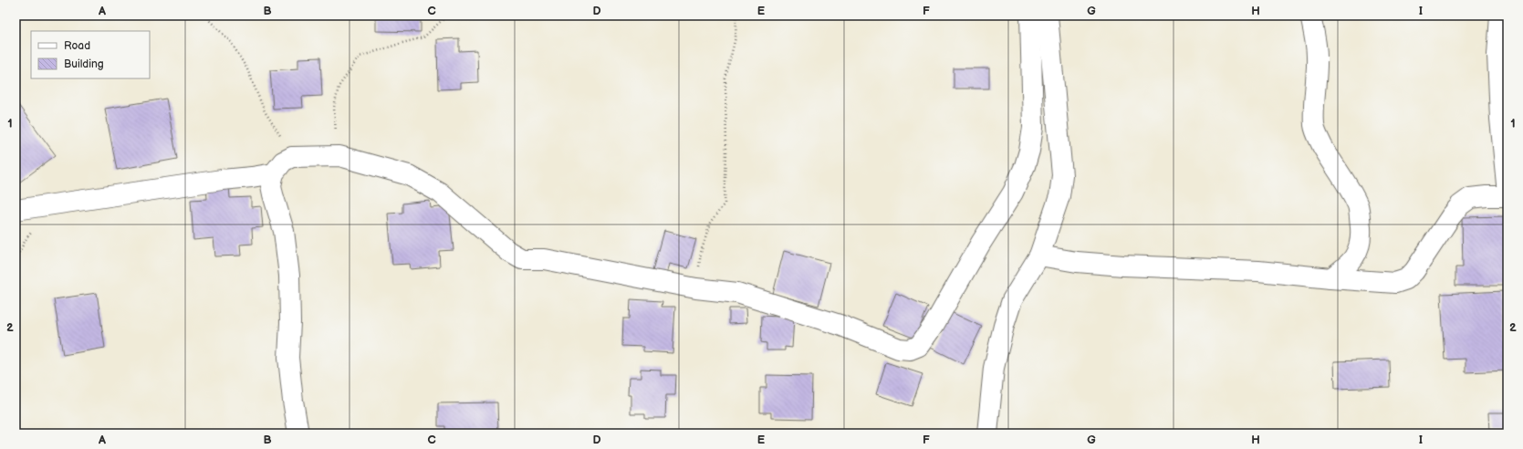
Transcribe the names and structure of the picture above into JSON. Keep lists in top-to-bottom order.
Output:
{
  "legend": ["Road", "Building"],
  "grid": {
    "columns": [
      "A",
      "B",
      "C",
      "D",
      "E",
      "F",
      "G",
      "H",
      "I"
    ],
    "rows": ["1", "2"]
  }
}
